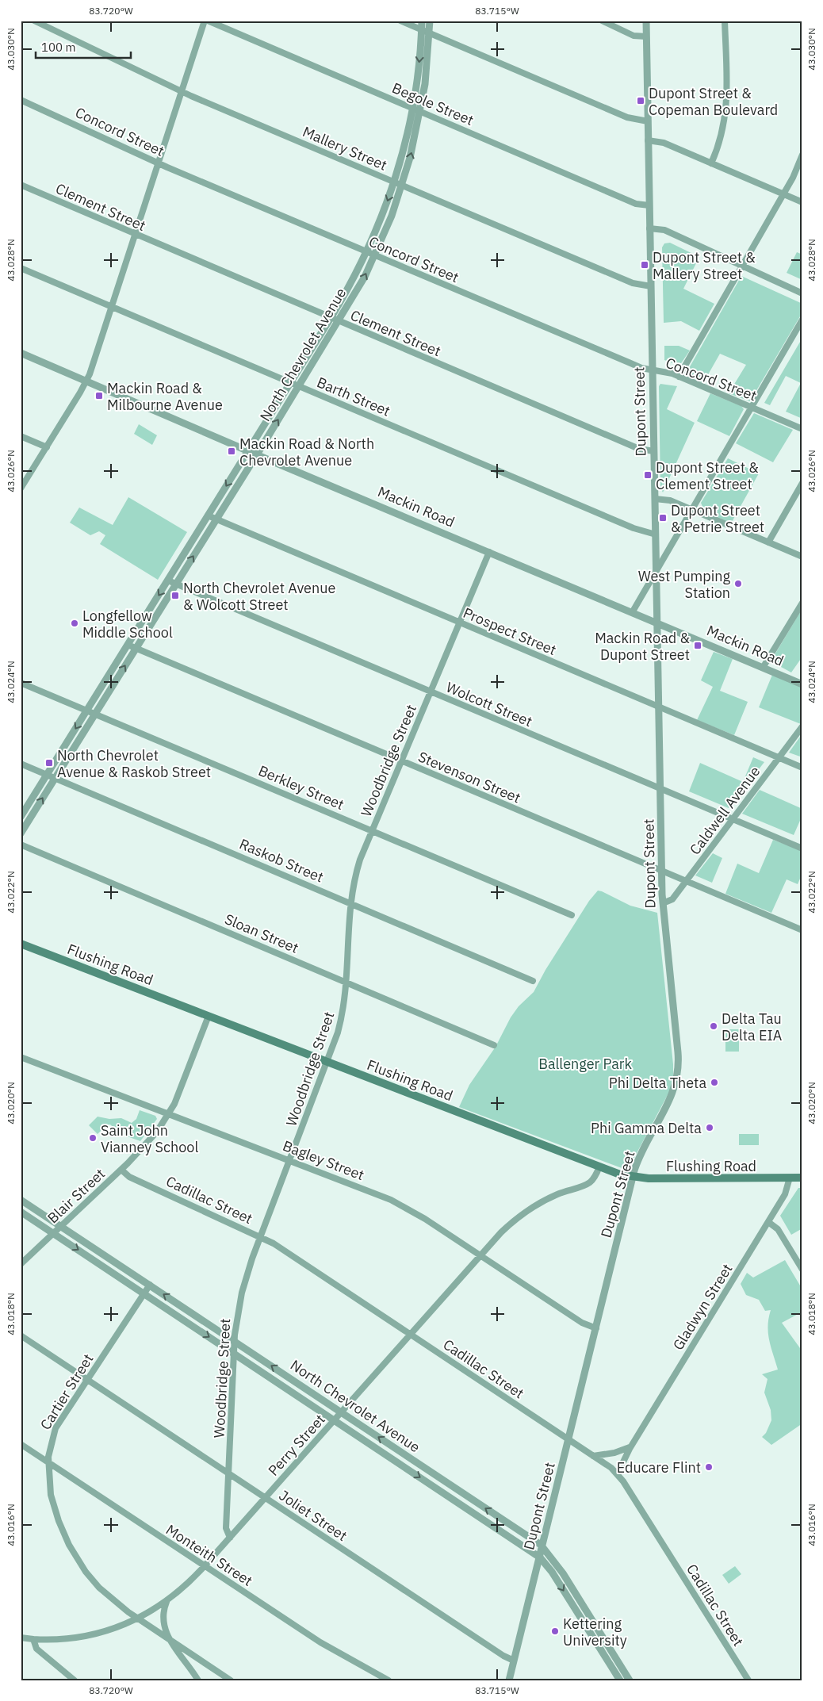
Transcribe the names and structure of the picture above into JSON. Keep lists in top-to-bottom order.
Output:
{
  "streets": {
    "main road": ["Flushing Road"],
    "street": [
      "Begole Street",
      "Concord Street",
      "Mallery Street",
      "Clement Street",
      "North Chevrolet Avenue",
      "Barth Street",
      "Dupont Street",
      "Mackin Road",
      "Prospect Street",
      "Wolcott Street",
      "Woodbridge Street",
      "Stevenson Street",
      "Berkley Street",
      "Caldwell Avenue",
      "Raskob Street",
      "Sloan Street",
      "Bagley Street",
      "Blair Street",
      "Cadillac Street",
      "Gladwyn Street",
      "Cartier Street",
      "Perry Street",
      "Joliet Street",
      "Monteith Street"
    ]
  },
  "crossings": [
    ["Begole Street", "North Chevrolet Avenue"],
    ["Begole Street", "Dupont Street"],
    ["Concord Street", "North Chevrolet Avenue"],
    ["Concord Street", "Dupont Street"],
    ["Mallery Street", "North Chevrolet Avenue"],
    ["Mallery Street", "Dupont Street"],
    ["Clement Street", "North Chevrolet Avenue"],
    ["Clement Street", "Dupont Street"],
    ["North Chevrolet Avenue", "Barth Street"],
    ["North Chevrolet Avenue", "Dupont Street"],
    ["North Chevrolet Avenue", "Mackin Road"],
    ["North Chevrolet Avenue", "Prospect Street"],
    ["North Chevrolet Avenue", "Wolcott Street"],
    ["North Chevrolet Avenue", "Woodbridge Street"],
    ["North Chevrolet Avenue", "Stevenson Street"],
    ["North Chevrolet Avenue", "Berkley Street"],
    ["North Chevrolet Avenue", "Raskob Street"],
    ["North Chevrolet Avenue", "Blair Street"],
    ["North Chevrolet Avenue", "Cartier Street"],
    ["North Chevrolet Avenue", "Perry Street"],
    ["Barth Street", "Dupont Street"],
    ["Dupont Street", "Mackin Road"],
    ["Dupont Street", "Prospect Street"],
    ["Dupont Street", "Wolcott Street"],
    ["Dupont Street", "Stevenson Street"],
    ["Dupont Street", "Caldwell Avenue"],
    ["Dupont Street", "Flushing Road"],
    ["Dupont Street", "Bagley Street"],
    ["Dupont Street", "Cadillac Street"],
    ["Dupont Street", "Joliet Street"],
    ["Mackin Road", "Woodbridge Street"],
    ["Prospect Street", "Woodbridge Street"],
    ["Prospect Street", "Caldwell Avenue"],
    ["Wolcott Street", "Woodbridge Street"],
    ["Wolcott Street", "Caldwell Avenue"],
    ["Woodbridge Street", "Stevenson Street"],
    ["Woodbridge Street", "Berkley Street"],
    ["Woodbridge Street", "Raskob Street"],
    ["Woodbridge Street", "Sloan Street"],
    ["Woodbridge Street", "Flushing Road"],
    ["Woodbridge Street", "Bagley Street"],
    ["Woodbridge Street", "Cadillac Street"],
    ["Woodbridge Street", "Perry Street"],
    ["Woodbridge Street", "Joliet Street"],
    ["Stevenson Street", "Caldwell Avenue"],
    ["Flushing Road", "Blair Street"],
    ["Flushing Road", "Gladwyn Street"],
    ["Flushing Road", "Perry Street"],
    ["Bagley Street", "Blair Street"],
    ["Bagley Street", "Perry Street"],
    ["Blair Street", "Cadillac Street"],
    ["Cadillac Street", "Gladwyn Street"],
    ["Cadillac Street", "Perry Street"],
    ["Cartier Street", "Perry Street"],
    ["Cartier Street", "Joliet Street"],
    ["Cartier Street", "Monteith Street"],
    ["Perry Street", "Joliet Street"],
    ["Perry Street", "Monteith Street"]
  ],
  "parks": ["Ballenger Park"],
  "places": {
    "transit": [
      "Dupont Street & Copeman Boulevard",
      "Dupont Street & Mallery Street",
      "Mackin Road & Milbourne Avenue",
      "Mackin Road & North Chevrolet Avenue",
      "Dupont Street & Clement Street",
      "Dupont Street & Petrie Street",
      "North Chevrolet Avenue & Wolcott Street",
      "Mackin Road & Dupont Street",
      "North Chevrolet Avenue & Raskob Street"
    ],
    "other": [
      "West Pumping Station",
      "Longfellow Middle School",
      "Delta Tau Delta EIA",
      "Phi Delta Theta",
      "Phi Gamma Delta",
      "Saint John Vianney School",
      "Educare Flint",
      "Kettering University"
    ]
  },
  "scale_bar": "100 m",
  "coordinates": [
    "83.720°W",
    "83.715°W",
    "43.030°N",
    "43.028°N",
    "43.026°N",
    "43.024°N",
    "43.022°N",
    "43.020°N",
    "43.018°N",
    "43.016°N"
  ]
}
